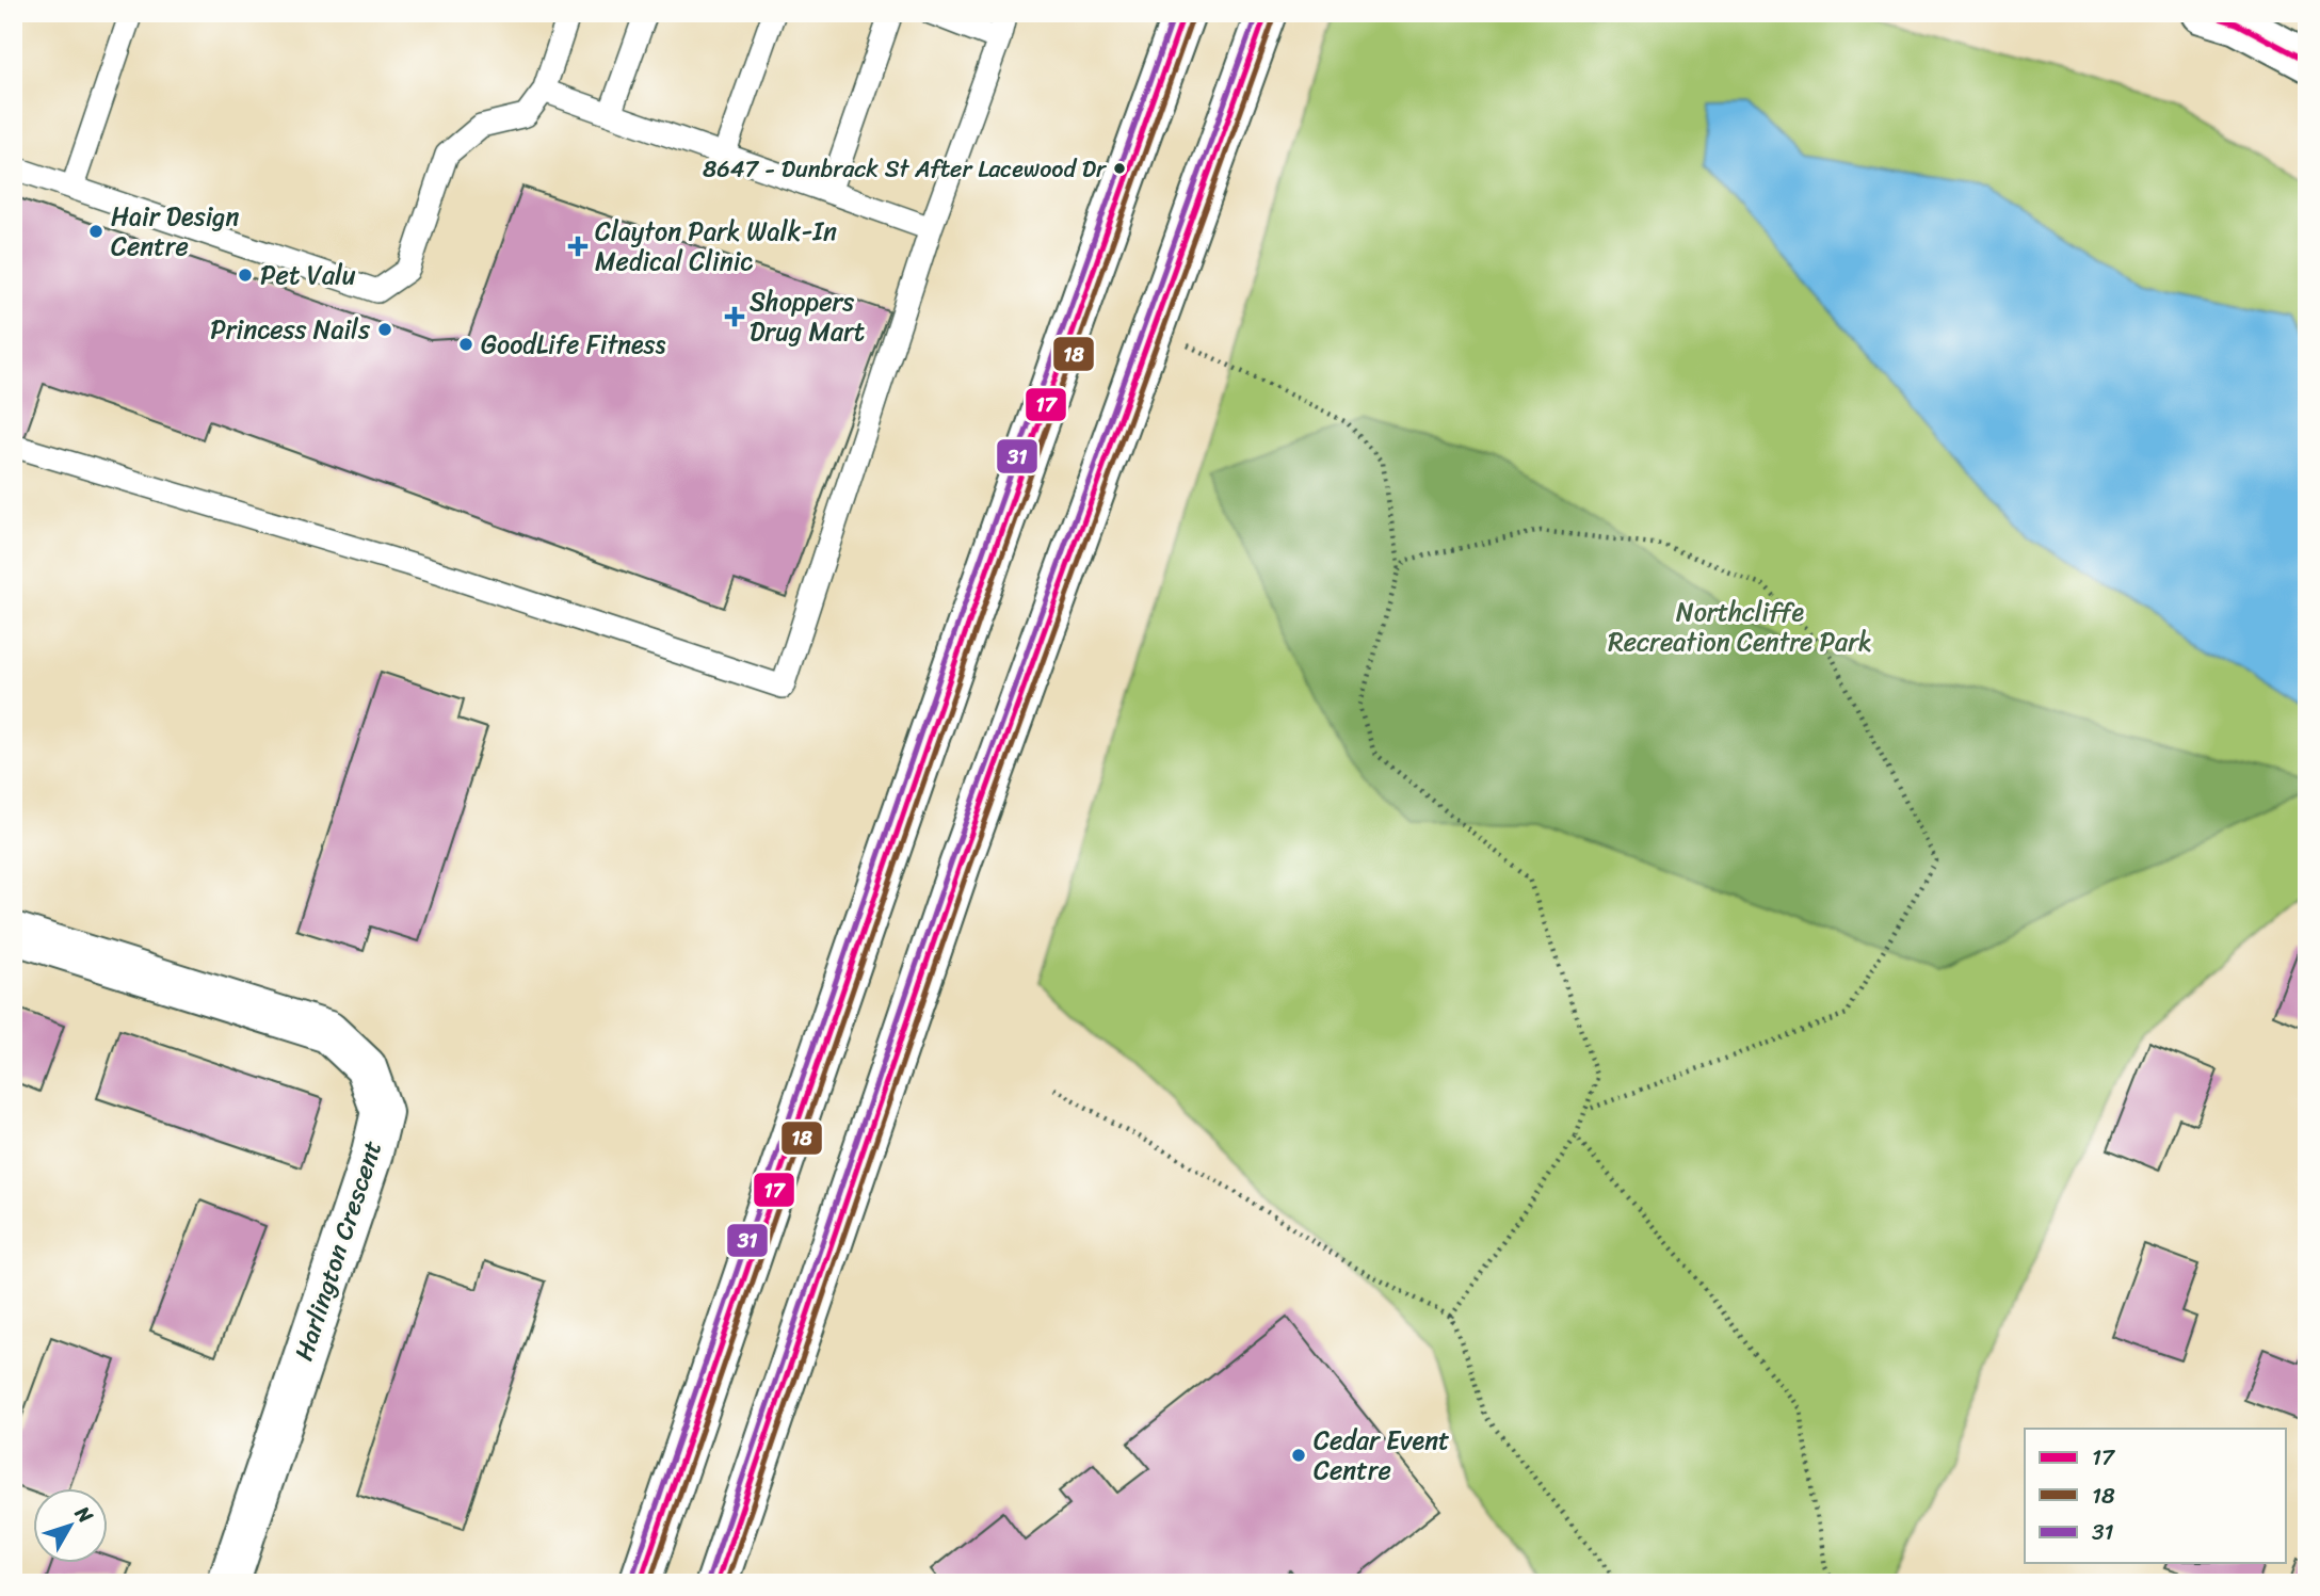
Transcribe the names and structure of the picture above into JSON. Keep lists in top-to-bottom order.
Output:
{
  "streets": {
    "main road": ["Harlington Crescent"]
  },
  "parks": ["Northcliffe Recreation Centre Park"],
  "places": {
    "other": [
      "8647 - Dunbrack St After Lacewood Dr",
      "Hair Design Centre",
      "Pet Valu",
      "Princess Nails",
      "GoodLife Fitness",
      "Cedar Event Centre"
    ],
    "health": ["Clayton Park Walk-In Medical Clinic", "Shoppers Drug Mart"]
  },
  "lines": ["transit line 17", "transit line 31", "transit line 18"],
  "legend": ["17", "18", "31"],
  "north": "top right"
}
